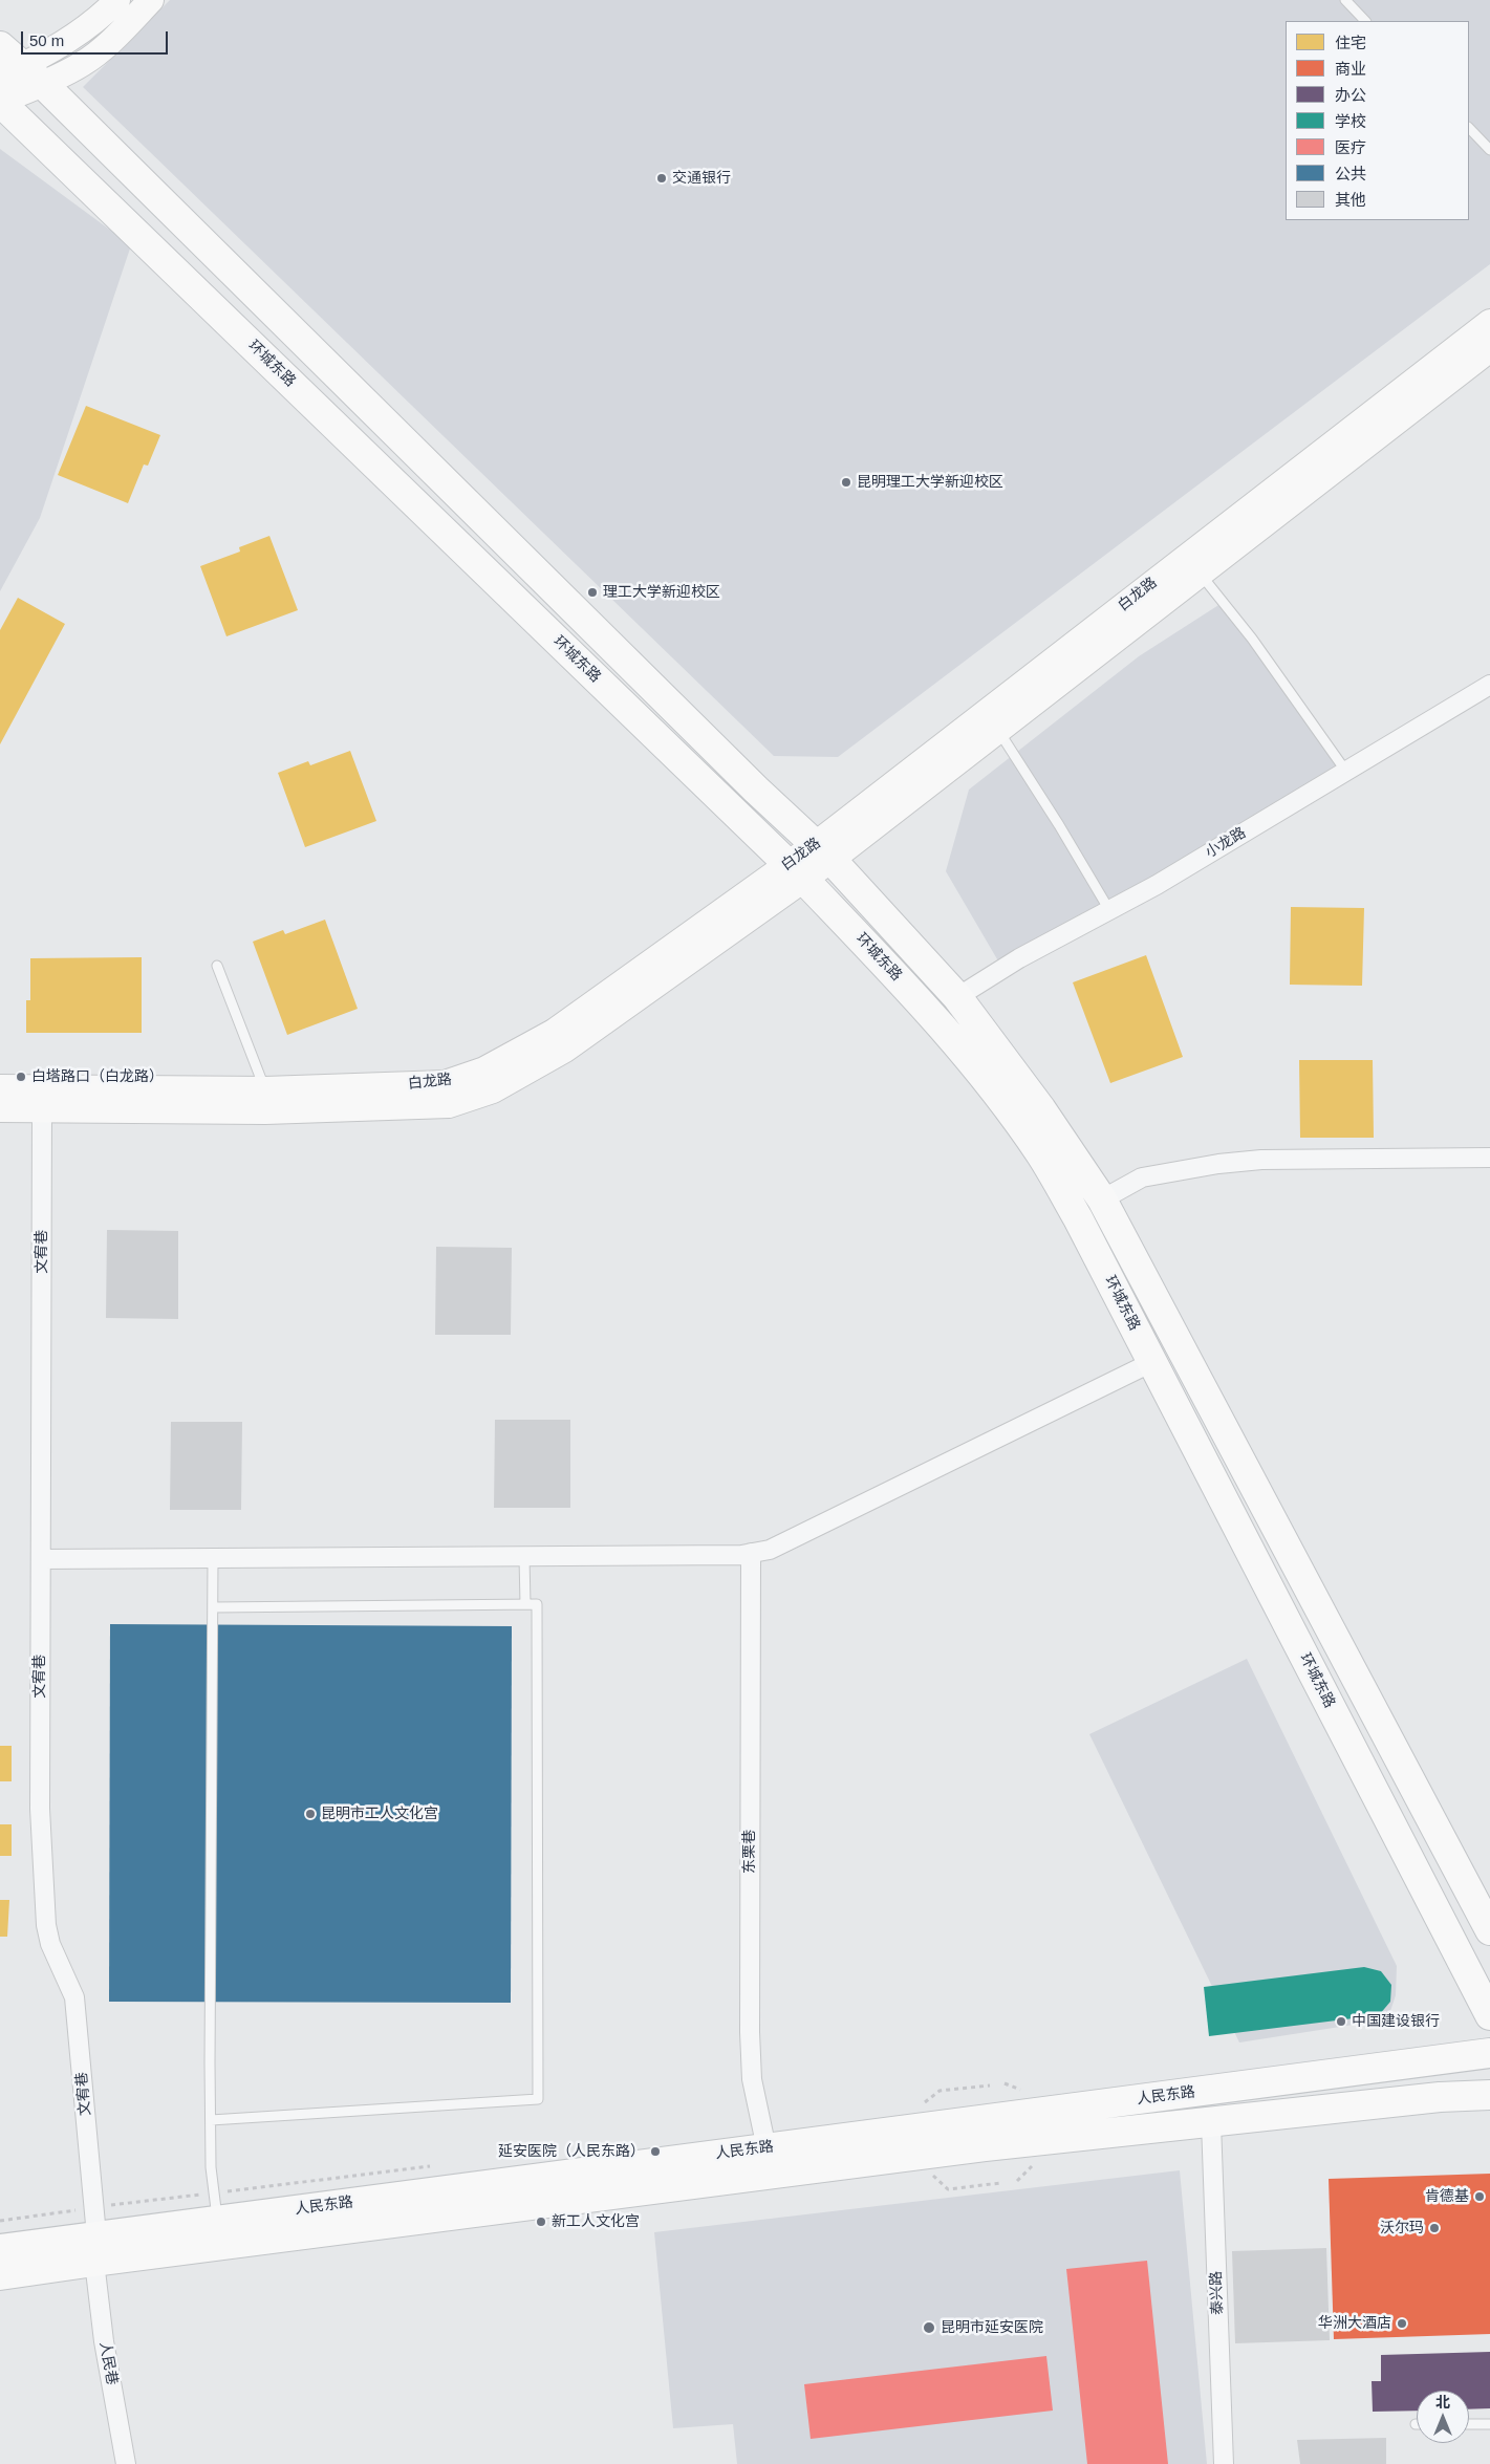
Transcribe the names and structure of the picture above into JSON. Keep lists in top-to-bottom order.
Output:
{
  "streets": {
    "main road": ["环城东路", "白龙路", "人民东路"],
    "street": [
      "小龙路",
      "文宥巷",
      "东栗巷",
      "泰兴路",
      "人民巷"
    ]
  },
  "crossings": [
    ["环城东路", "白龙路"],
    ["环城东路", "小龙路"],
    ["白龙路", "文宥巷"],
    ["文宥巷", "人民东路"],
    ["文宥巷", "人民巷"],
    ["东栗巷", "人民东路"],
    ["人民东路", "泰兴路"],
    ["人民东路", "人民巷"]
  ],
  "places": [
    "交通银行",
    "昆明理工大学新迎校区",
    "理工大学新迎校区",
    "白塔路口（白龙路）",
    "昆明市工人文化宫",
    "中国建设银行",
    "延安医院（人民东路）",
    "肯德基",
    "新工人文化宫",
    "沃尔玛",
    "华洲大酒店",
    "昆明市延安医院"
  ],
  "legend": [
    "住宅",
    "商业",
    "办公",
    "学校",
    "医疗",
    "公共",
    "其他"
  ],
  "scale_bar": "50 m",
  "north": "top"
}
